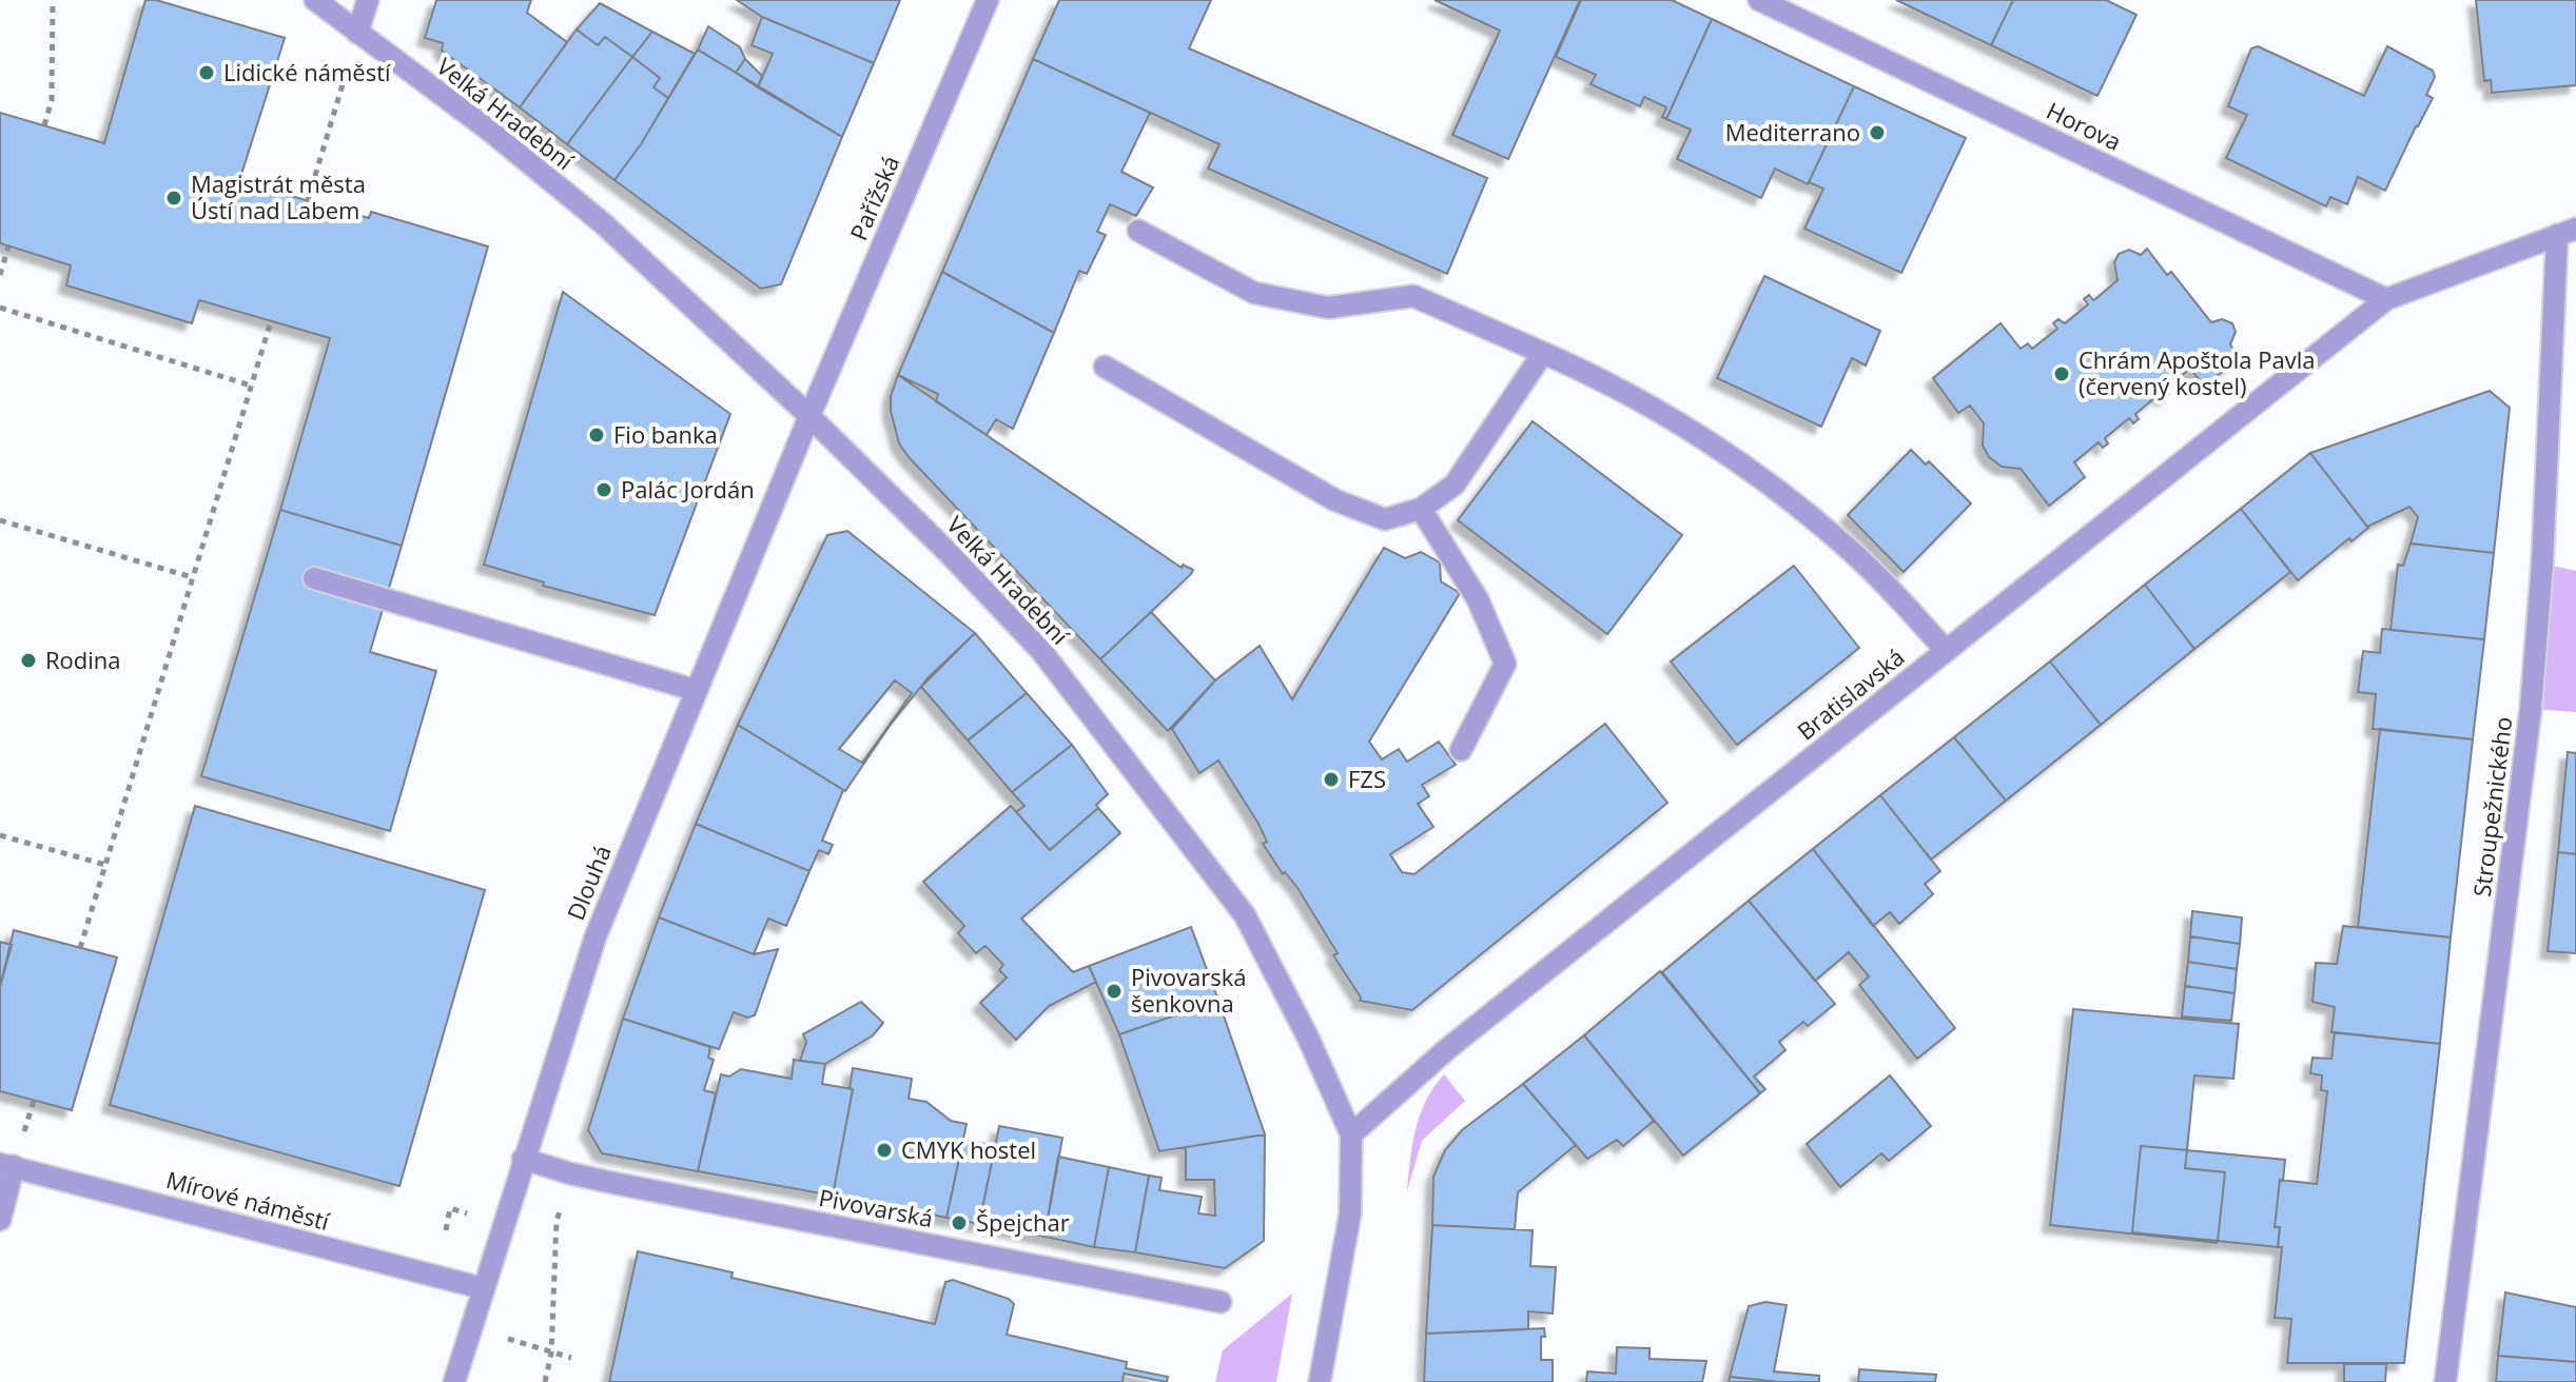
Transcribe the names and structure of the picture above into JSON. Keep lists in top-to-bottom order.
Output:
{
  "streets": {
    "street": [
      "Velká Hradební",
      "Horova",
      "Pařížská",
      "Bratislavská",
      "Stroupežnického",
      "Dlouhá",
      "Mírové náměstí",
      "Pivovarská"
    ]
  },
  "crossings": [
    ["Velká Hradební", "Pařížská"],
    ["Velká Hradební", "Bratislavská"],
    ["Velká Hradební", "Dlouhá"],
    ["Horova", "Bratislavská"],
    ["Pařížská", "Dlouhá"],
    ["Bratislavská", "Stroupežnického"],
    ["Dlouhá", "Mírové náměstí"],
    ["Dlouhá", "Pivovarská"]
  ],
  "places": [
    "Lidické náměstí",
    "Mediterrano",
    "Magistrát města Ústí nad Labem",
    "Chrám Apoštola Pavla (červený kostel)",
    "Fio banka",
    "Palác Jordán",
    "Rodina",
    "FZS",
    "Pivovarská šenkovna",
    "CMYK hostel",
    "Špejchar"
  ]
}
